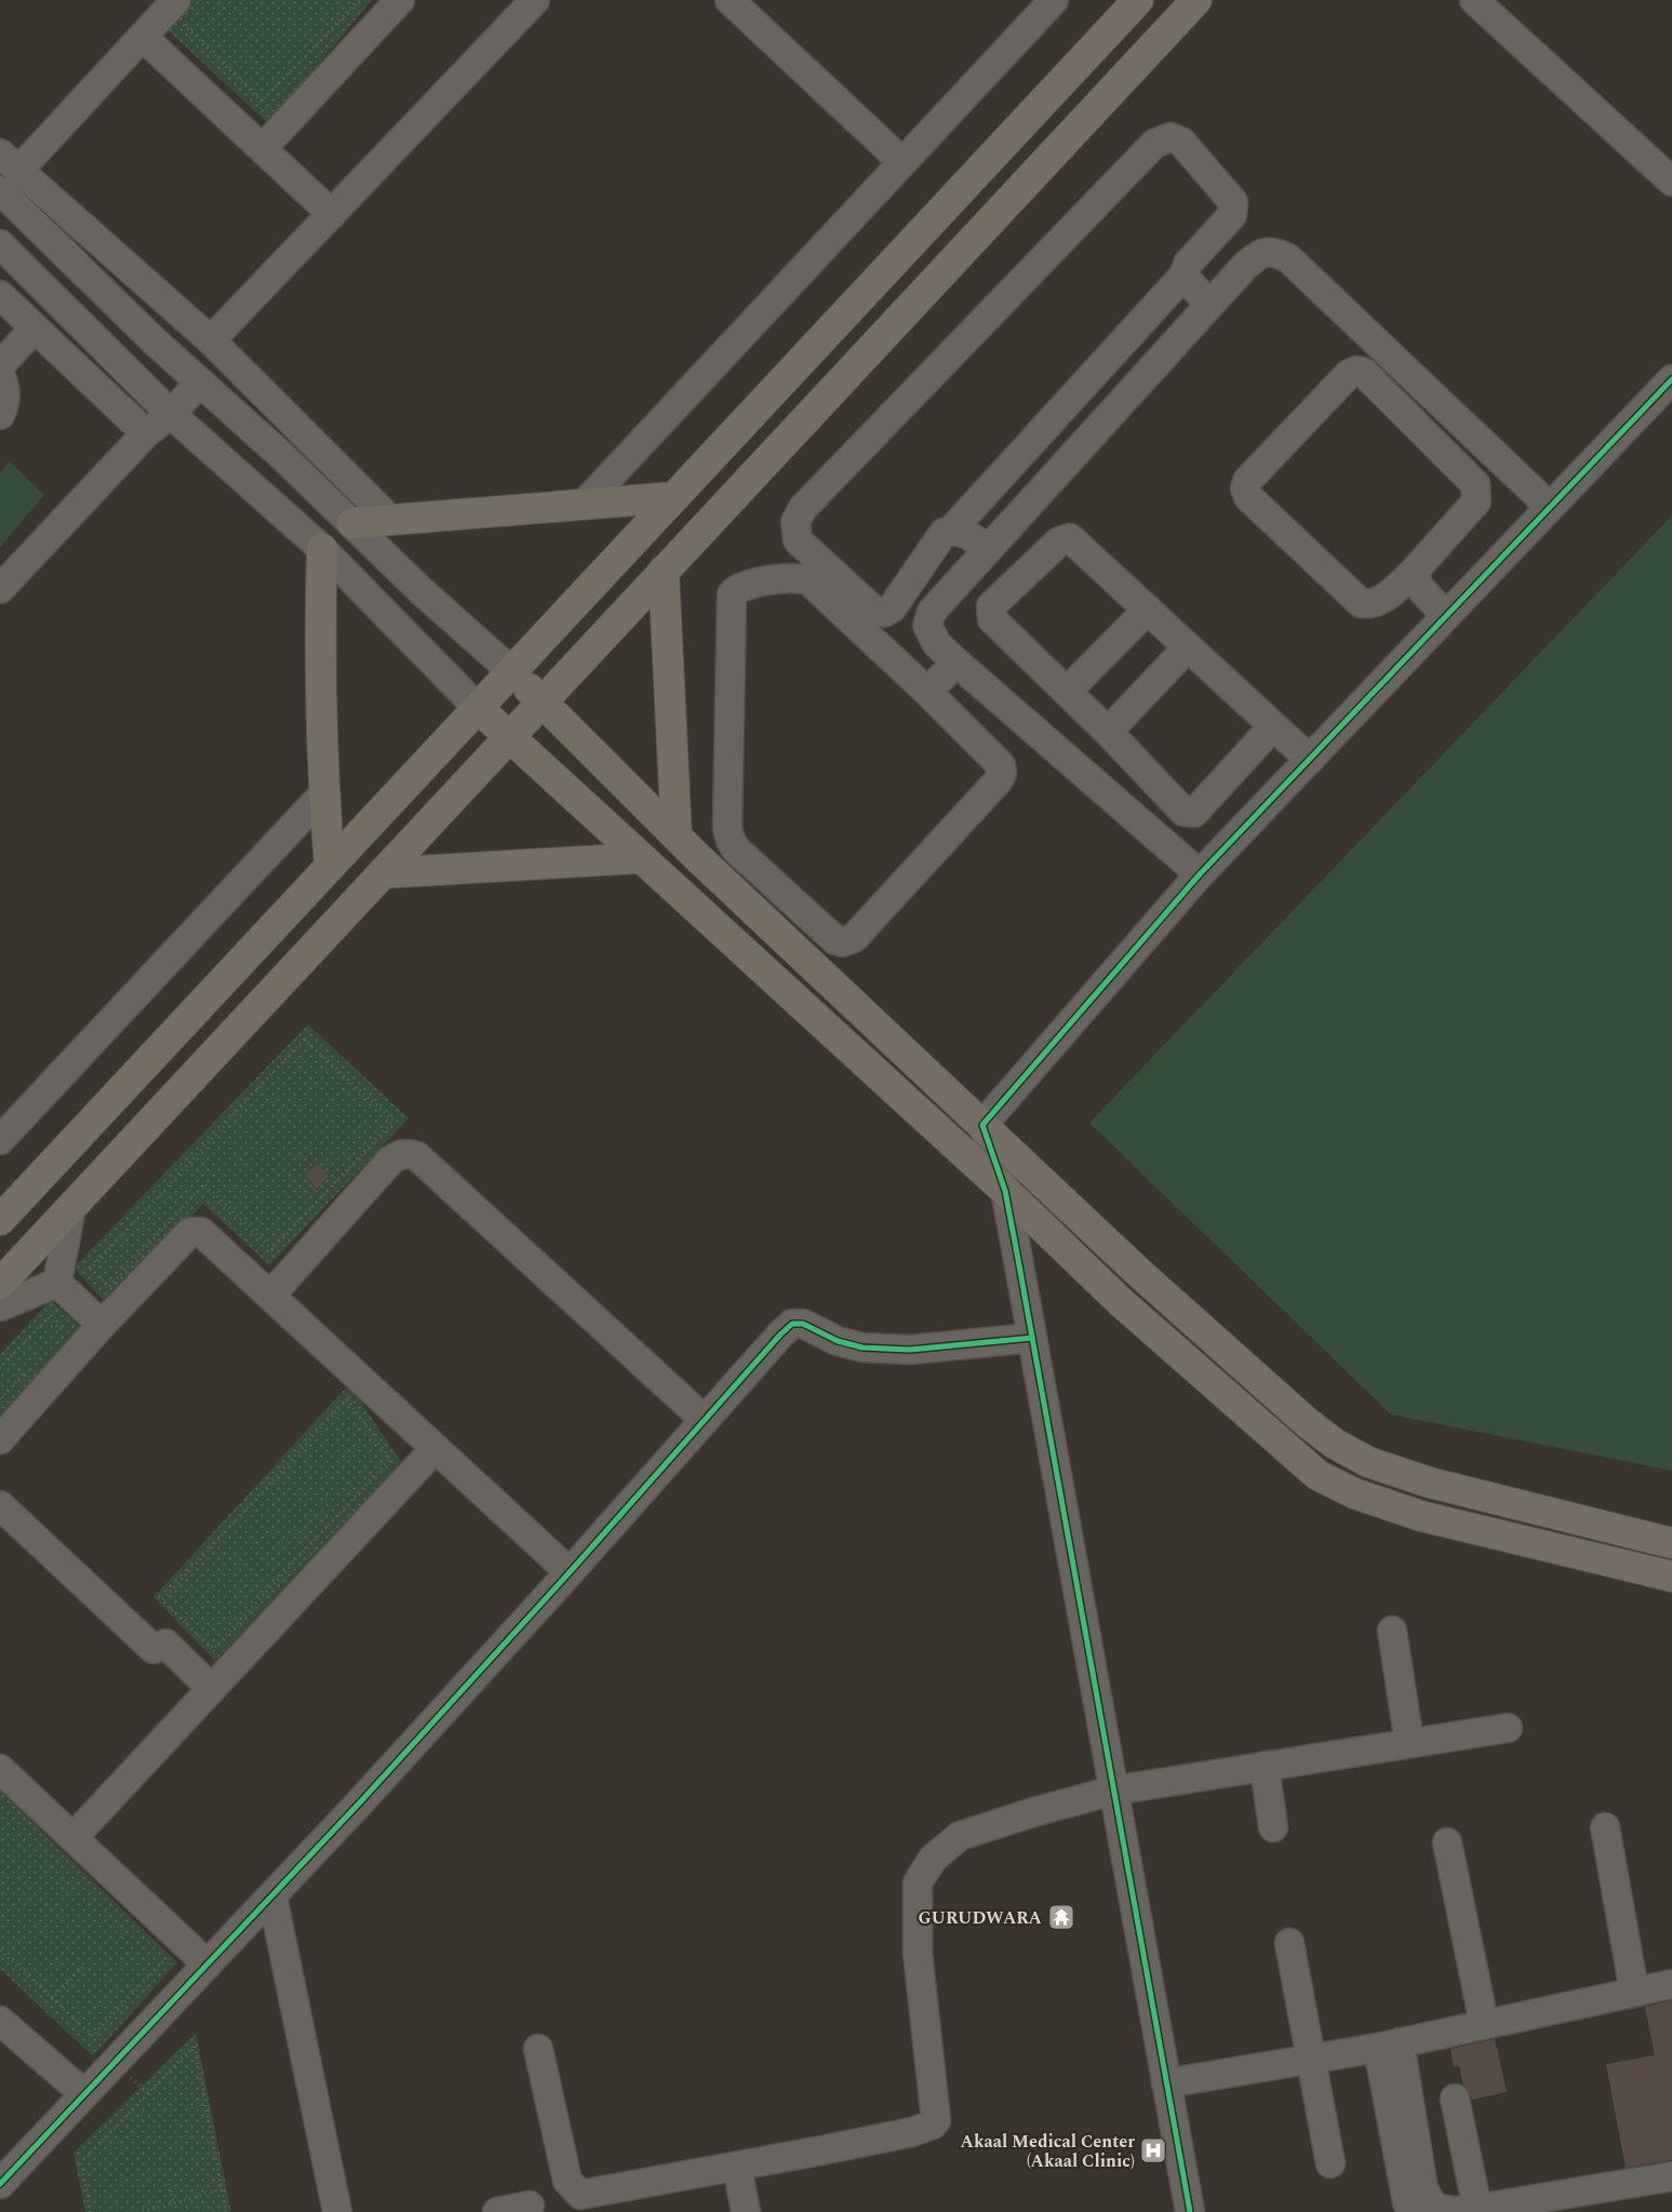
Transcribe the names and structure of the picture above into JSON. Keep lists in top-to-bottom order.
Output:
{
  "places": {
    "temple": ["GURUDWARA"],
    "hospital": ["Akaal Medical Center (Akaal Clinic)"]
  }
}
